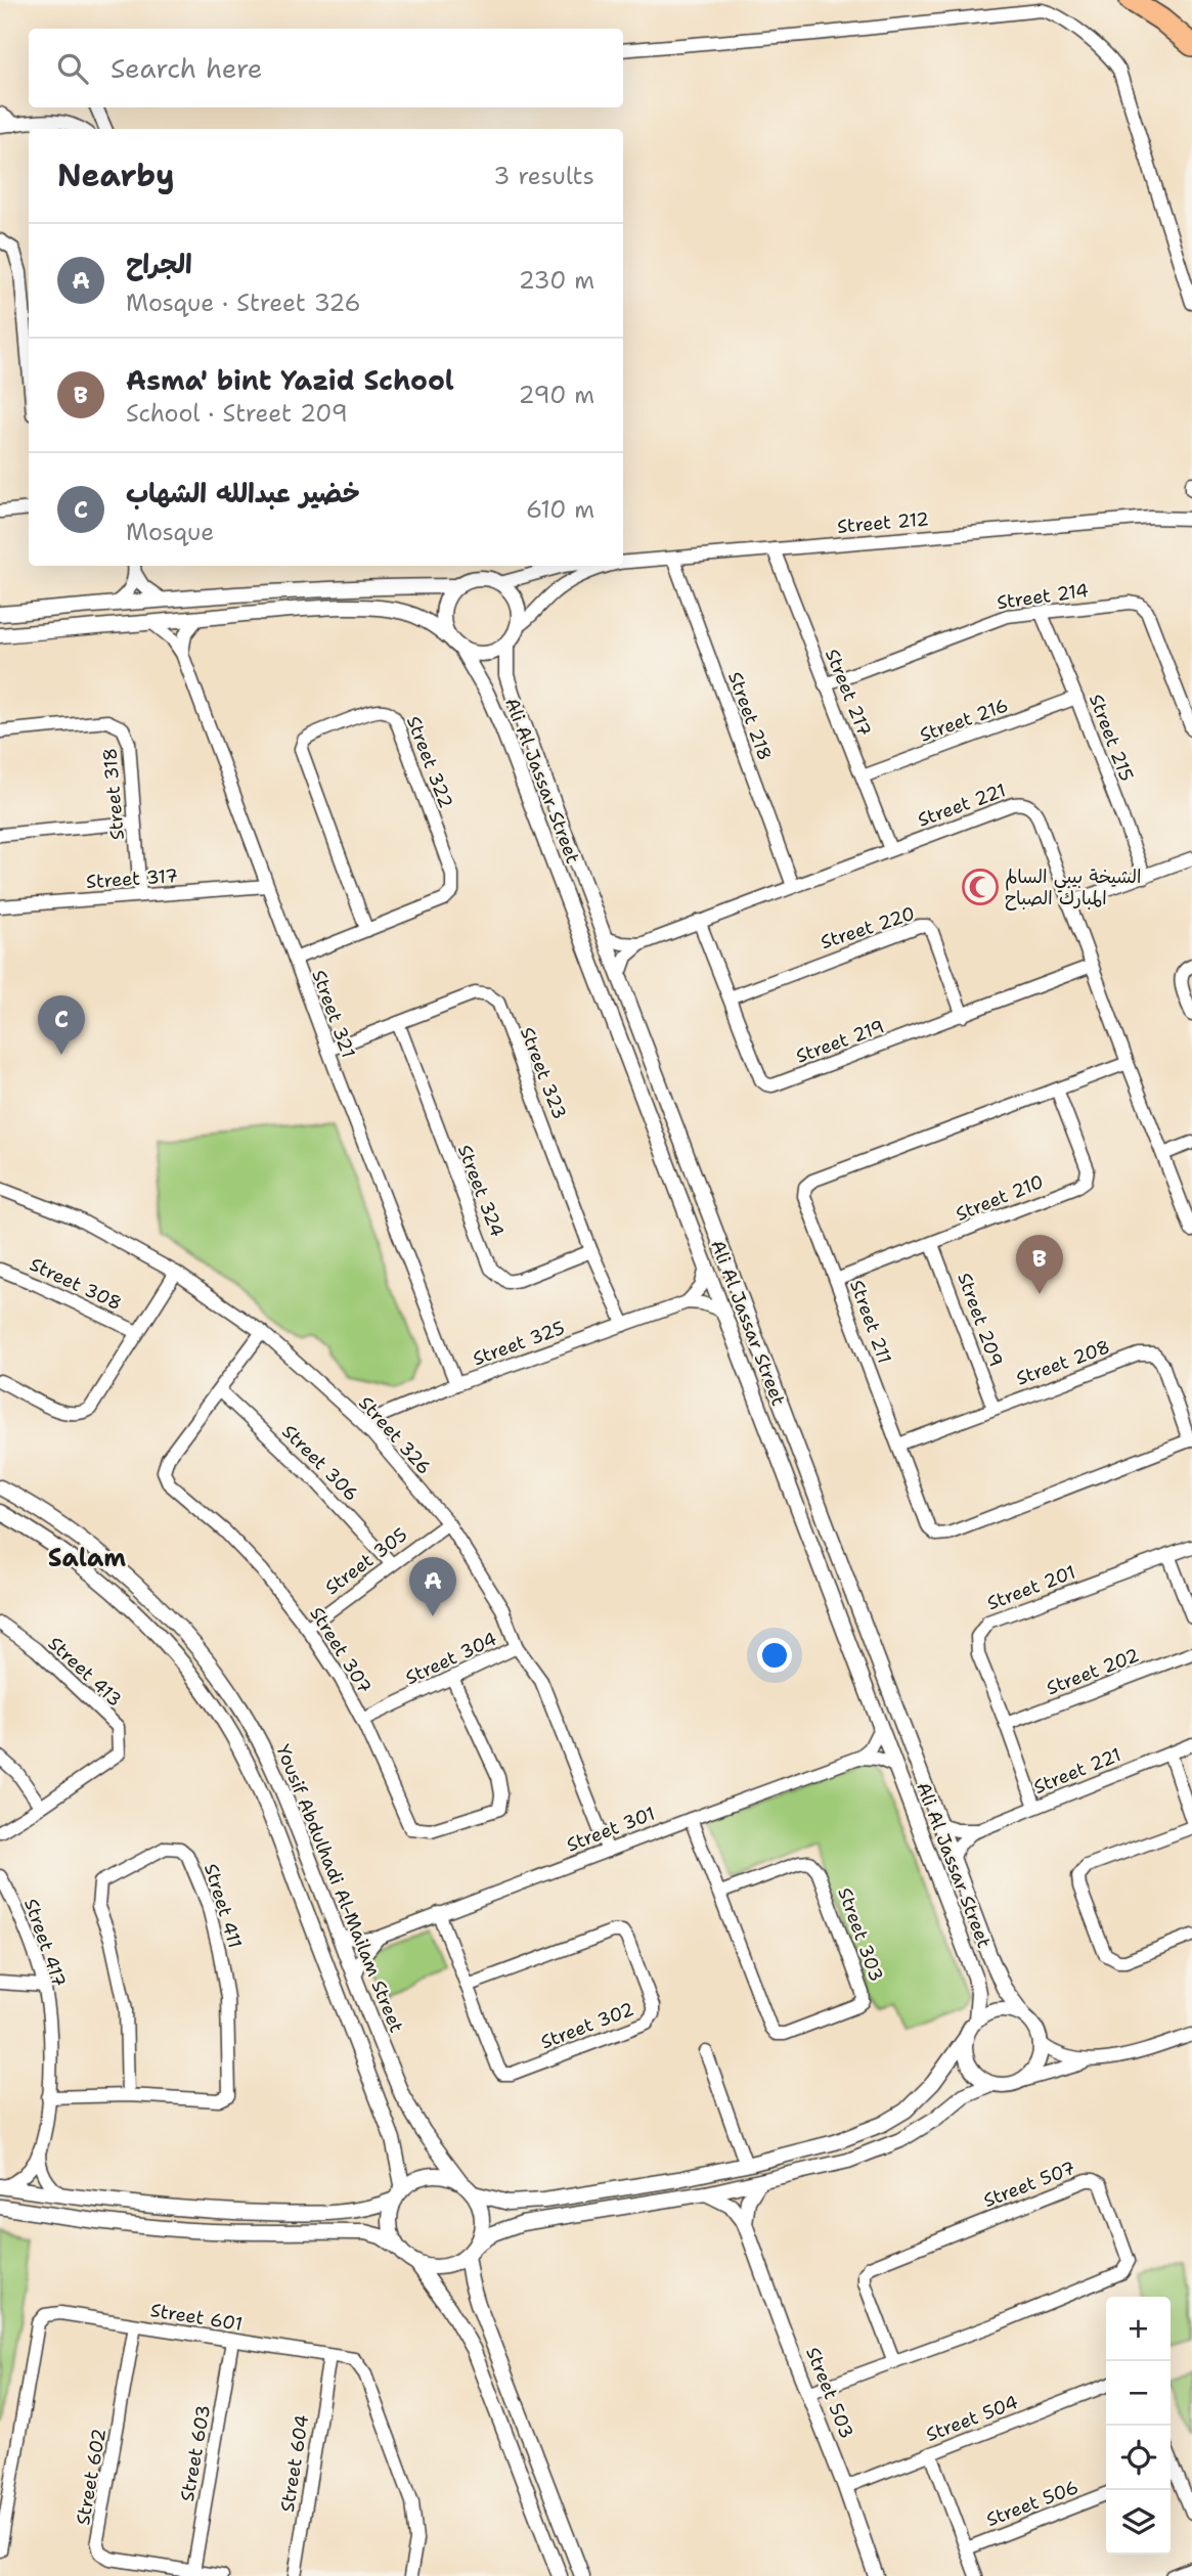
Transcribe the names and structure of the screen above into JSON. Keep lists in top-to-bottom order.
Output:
{
  "streets": {
    "street": [
      "Street 212",
      "Street 214",
      "Street 217",
      "Street 218",
      "Street 216",
      "Street 215",
      "Street 322",
      "Ali Al Jassar Street",
      "Street 318",
      "Street 221",
      "Street 317",
      "Street 220",
      "Street 321",
      "Street 219",
      "Street 323",
      "Street 324",
      "Street 210",
      "Street 308",
      "Street 209",
      "Street 211",
      "Street 325",
      "Street 208",
      "Street 326",
      "Street 306",
      "Street 305",
      "Street 201",
      "Street 307",
      "Street 304",
      "Street 413",
      "Street 202",
      "Street 301",
      "Yousif Abdulhadi Al-Mailam Street",
      "Street 411",
      "Street 303",
      "Street 417",
      "Street 302",
      "Street 507",
      "Street 601",
      "Street 503",
      "Street 504",
      "Street 603",
      "Street 604",
      "Street 602",
      "Street 506"
    ]
  },
  "crossings": [
    ["Street 212", "Street 217"],
    ["Street 212", "Street 218"],
    ["Street 212", "Ali Al Jassar Street"],
    ["Street 214", "Street 217"],
    ["Street 214", "Street 215"],
    ["Street 217", "Street 216"],
    ["Street 217", "Street 221"],
    ["Street 218", "Street 221"],
    ["Street 216", "Street 215"],
    ["Street 322", "Street 321"],
    ["Ali Al Jassar Street", "Street 221"],
    ["Street 318", "Street 317"],
    ["Street 221", "Street 219"],
    ["Street 221", "Street 211"],
    ["Street 221", "Street 201"],
    ["Street 317", "Street 321"],
    ["Street 220", "Street 219"],
    ["Street 321", "Street 323"],
    ["Street 321", "Street 325"],
    ["Street 323", "Street 324"],
    ["Street 323", "Street 325"],
    ["Street 210", "Street 209"],
    ["Street 210", "Street 211"],
    ["Street 209", "Street 208"],
    ["Street 211", "Street 208"],
    ["Street 325", "Street 326"],
    ["Street 326", "Street 305"],
    ["Street 326", "Street 307"],
    ["Street 326", "Street 304"],
    ["Street 326", "Street 301"],
    ["Street 306", "Street 305"],
    ["Street 306", "Street 307"],
    ["Street 305", "Street 307"],
    ["Street 201", "Street 202"],
    ["Street 307", "Street 304"],
    ["Street 301", "Yousif Abdulhadi Al-Mailam Street"],
    ["Street 301", "Street 303"],
    ["Street 301", "Street 302"],
    ["Street 411", "Street 417"],
    ["Street 507", "Street 503"],
    ["Street 601", "Street 603"],
    ["Street 601", "Street 604"],
    ["Street 601", "Street 602"],
    ["Street 503", "Street 504"],
    ["Street 603", "Street 602"]
  ],
  "districts": ["Salam"],
  "places": {
    "mosque": ["الشيخة بيبي السالم المبارك الصباح"]
  },
  "page": {
    "search": "Search here",
    "heading": ["Nearby", "3 results"],
    "list": [
      {
        "mark": "A",
        "name": "الجراح",
        "note": "Mosque · Street 326",
        "value": "230 m"
      },
      {
        "mark": "B",
        "name": "Asma' bint Yazid School",
        "note": "School · Street 209",
        "value": "290 m"
      },
      {
        "mark": "C",
        "name": "خضير عبدالله الشهاب",
        "note": "Mosque",
        "value": "610 m"
      }
    ],
    "pins": ["C", "B", "A"],
    "map_buttons": ["+", "−"]
  }
}
